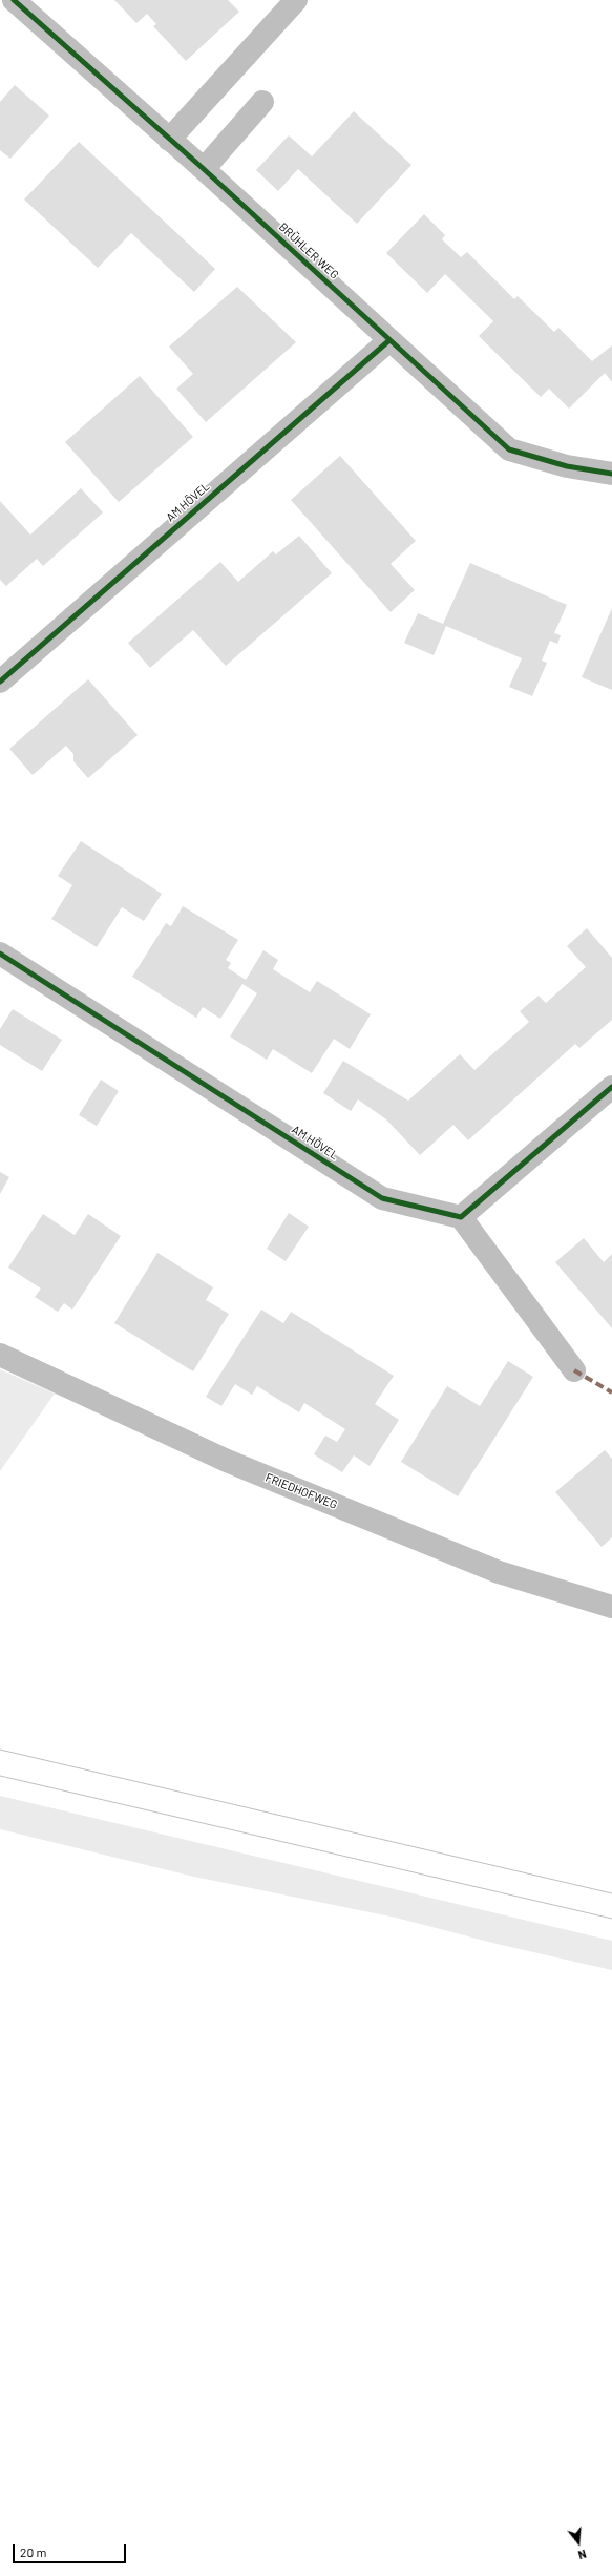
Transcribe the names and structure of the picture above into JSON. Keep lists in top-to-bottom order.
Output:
{
  "streets": {
    "street": ["BRÜHLER WEG", "AM HÖVEL", "FRIEDHOFWEG"]
  },
  "crossings": [
    ["BRÜHLER WEG", "AM HÖVEL"]
  ],
  "scale_bar": "20 m",
  "north": "bottom"
}
